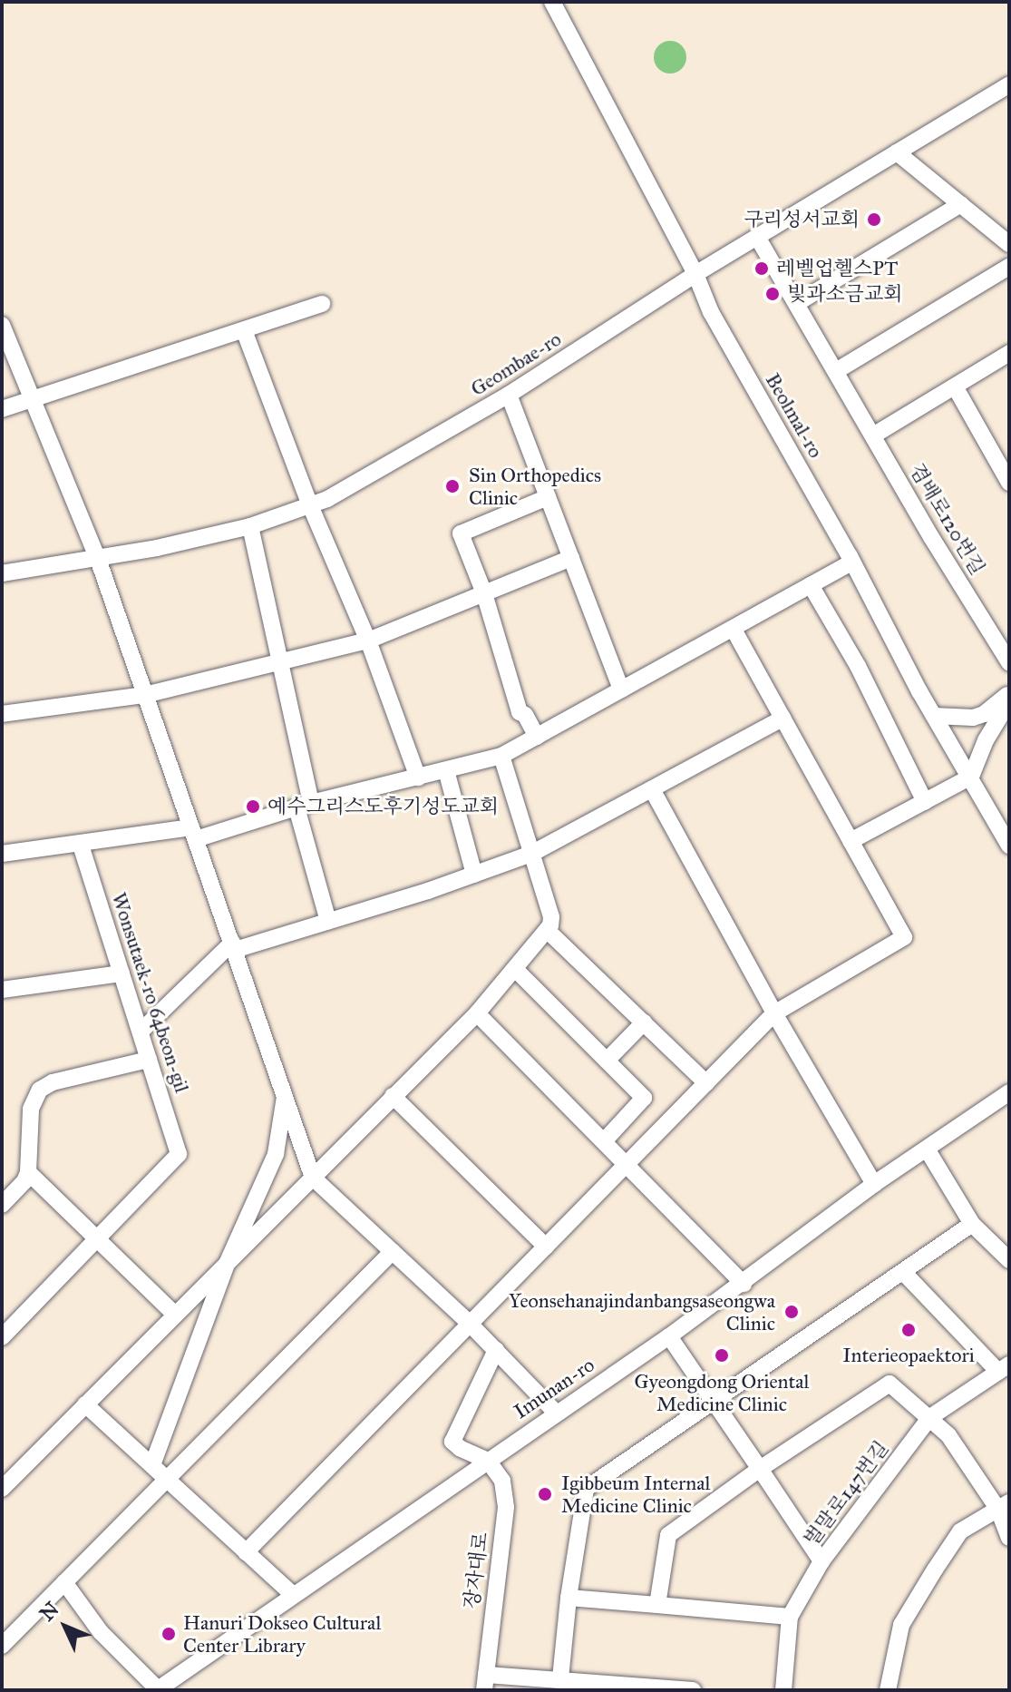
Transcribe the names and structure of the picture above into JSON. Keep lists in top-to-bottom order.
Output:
{
  "streets": {
    "street": [
      "Geombae-ro",
      "Beolmal-ro",
      "겸배로120번길",
      "Wonsutaek-ro 64beon-gil",
      "Imunan-ro",
      "벌말로147번길",
      "장자대로"
    ]
  },
  "crossings": [
    ["Geombae-ro", "Beolmal-ro"],
    ["Geombae-ro", "겸배로120번길"],
    ["Imunan-ro", "장자대로"]
  ],
  "places": [
    "구리성서교회",
    "레벨업헬스PT",
    "빛과소금교회",
    "Sin Orthopedics Clinic",
    "예수그리스도후기성도교회",
    "Yeonsehanajindanbangsaseongwa Clinic",
    "Interieopaektori",
    "Gyeongdong Oriental Medicine Clinic",
    "Igibbeum Internal Medicine Clinic",
    "Hanuri Dokseo Cultural Center Library"
  ],
  "north": "top left"
}
